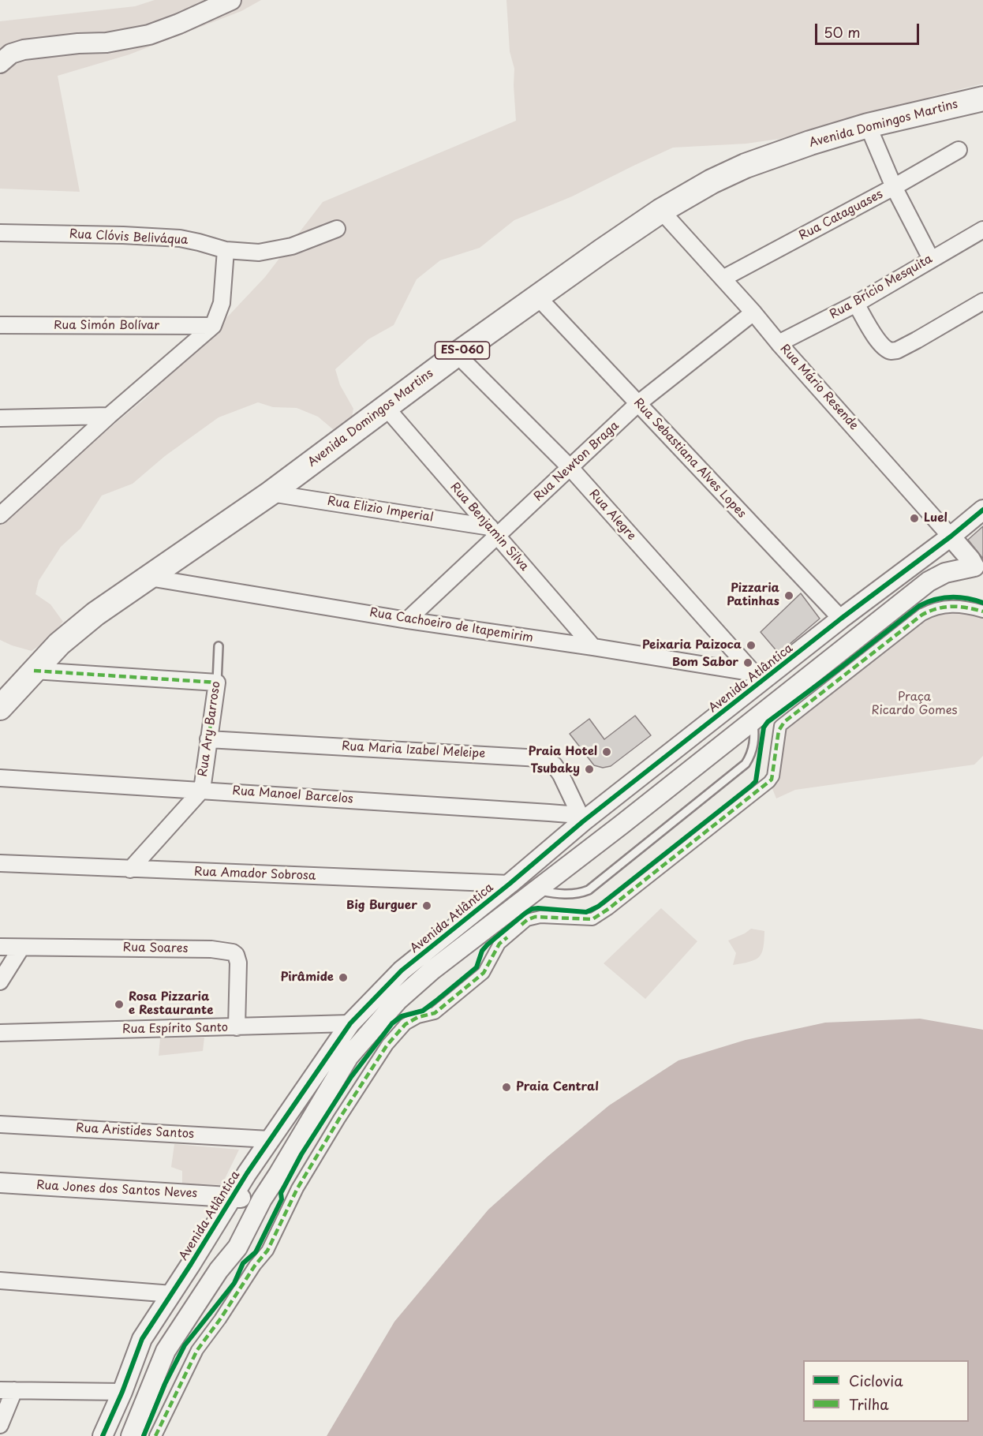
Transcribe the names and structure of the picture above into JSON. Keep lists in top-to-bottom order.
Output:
{
  "streets": {
    "main road": ["Avenida Domingos Martins", "ES-060"],
    "street": [
      "Rua Cataguases",
      "Rua Clóvis Beliváqua",
      "Rua Brício Mesquita",
      "Rua Simón Bolívar",
      "Rua Mário Resende",
      "Rua Sebastiana Alves Lopes",
      "Rua Newton Braga",
      "Rua Elizio Imperial",
      "Rua Alegre",
      "Rua Benjamin Silva",
      "Rua Cachoeiro de Itapemirim",
      "Avenida Atlântica",
      "Rua Ary Barroso",
      "Rua Maria Izabel Meleipe",
      "Rua Manoel Barcelos",
      "Rua Amador Sobrosa",
      "Rua Soares",
      "Rua Espírito Santo",
      "Rua Aristides Santos",
      "Rua Jones dos Santos Neves"
    ]
  },
  "crossings": [
    ["Avenida Domingos Martins", "Rua Mário Resende"],
    ["Avenida Domingos Martins", "Rua Sebastiana Alves Lopes"],
    ["Avenida Domingos Martins", "Rua Elizio Imperial"],
    ["Avenida Domingos Martins", "Rua Alegre"],
    ["Avenida Domingos Martins", "Rua Benjamin Silva"],
    ["Avenida Domingos Martins", "Rua Cachoeiro de Itapemirim"],
    ["Rua Cataguases", "Rua Mário Resende"],
    ["Rua Brício Mesquita", "Rua Mário Resende"],
    ["Rua Mário Resende", "Rua Newton Braga"],
    ["Rua Mário Resende", "Avenida Atlântica"],
    ["Rua Sebastiana Alves Lopes", "Rua Newton Braga"],
    ["Rua Sebastiana Alves Lopes", "Avenida Atlântica"],
    ["Rua Newton Braga", "Rua Elizio Imperial"],
    ["Rua Newton Braga", "Rua Alegre"],
    ["Rua Newton Braga", "Rua Benjamin Silva"],
    ["Rua Newton Braga", "Rua Cachoeiro de Itapemirim"],
    ["Rua Elizio Imperial", "Rua Benjamin Silva"],
    ["Rua Alegre", "Rua Cachoeiro de Itapemirim"],
    ["Rua Alegre", "Avenida Atlântica"],
    ["Rua Benjamin Silva", "Rua Cachoeiro de Itapemirim"],
    ["Rua Cachoeiro de Itapemirim", "Avenida Atlântica"],
    ["Avenida Atlântica", "Rua Maria Izabel Meleipe"],
    ["Avenida Atlântica", "Rua Manoel Barcelos"],
    ["Avenida Atlântica", "Rua Amador Sobrosa"],
    ["Avenida Atlântica", "Rua Espírito Santo"],
    ["Avenida Atlântica", "Rua Aristides Santos"],
    ["Avenida Atlântica", "Rua Jones dos Santos Neves"],
    ["Rua Ary Barroso", "Rua Maria Izabel Meleipe"],
    ["Rua Ary Barroso", "Rua Manoel Barcelos"],
    ["Rua Ary Barroso", "Rua Amador Sobrosa"],
    ["Rua Maria Izabel Meleipe", "Rua Manoel Barcelos"],
    ["Rua Soares", "Rua Espírito Santo"]
  ],
  "parks": ["Praça Ricardo Gomes"],
  "places": [
    "Luel",
    "Pizzaria Patinhas",
    "Peixaria Paizoca",
    "Bom Sabor",
    "Praia Hotel",
    "Tsubaky",
    "Big Burguer",
    "Pirâmide",
    "Rosa Pizzaria e Restaurante",
    "Praia Central"
  ],
  "legend": ["Ciclovia", "Trilha"],
  "scale_bar": "50 m"
}
